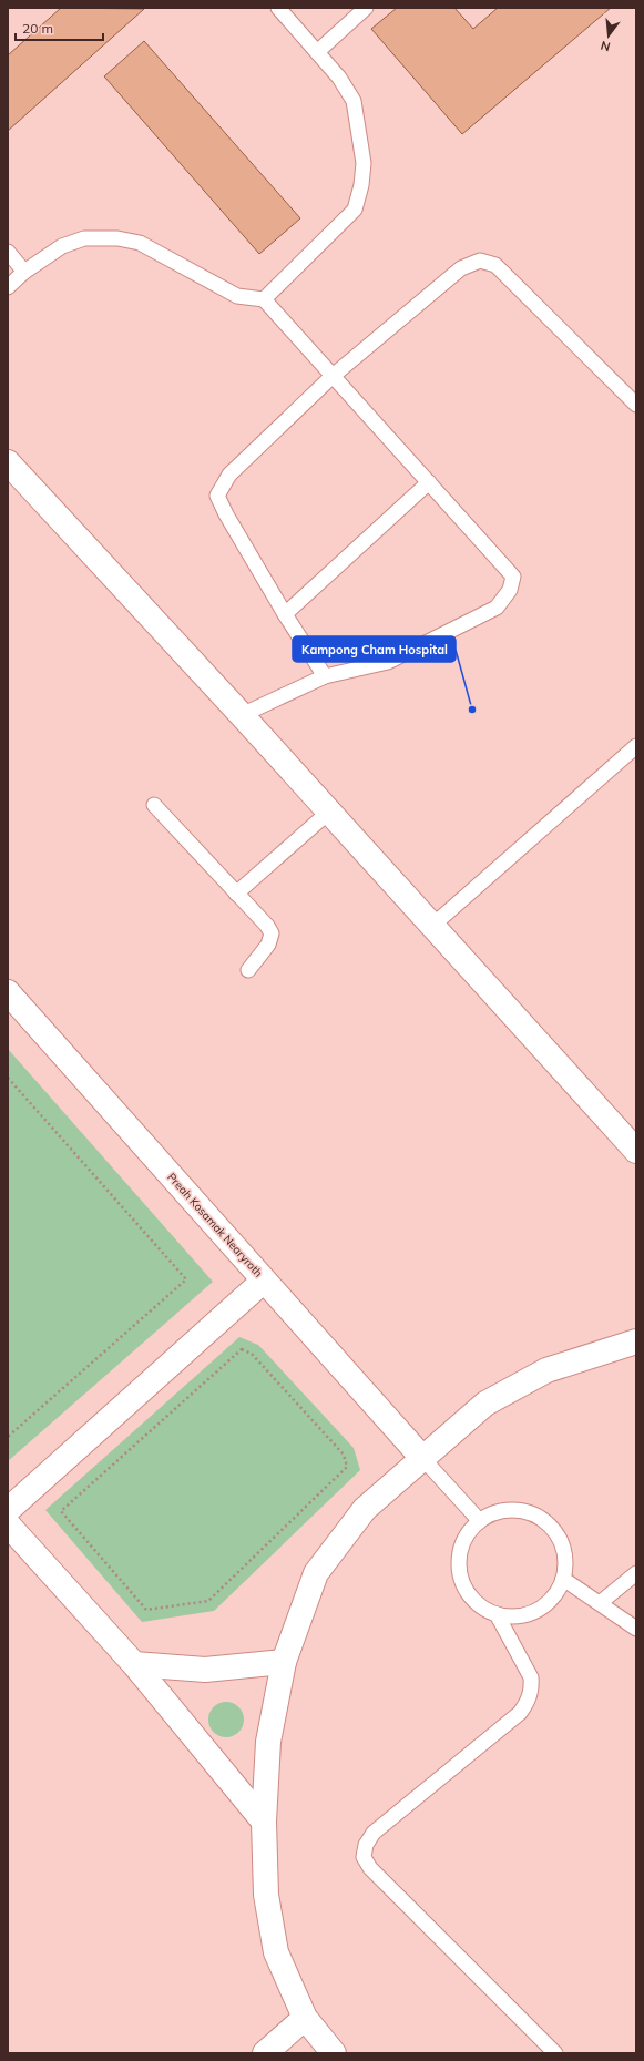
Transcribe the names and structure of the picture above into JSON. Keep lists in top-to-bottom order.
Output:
{
  "streets": {
    "street": ["Preah Kosamak Nearyroth"]
  },
  "places": ["Kampong Cham Hospital"],
  "scale_bar": "20 m",
  "north": "bottom"
}
